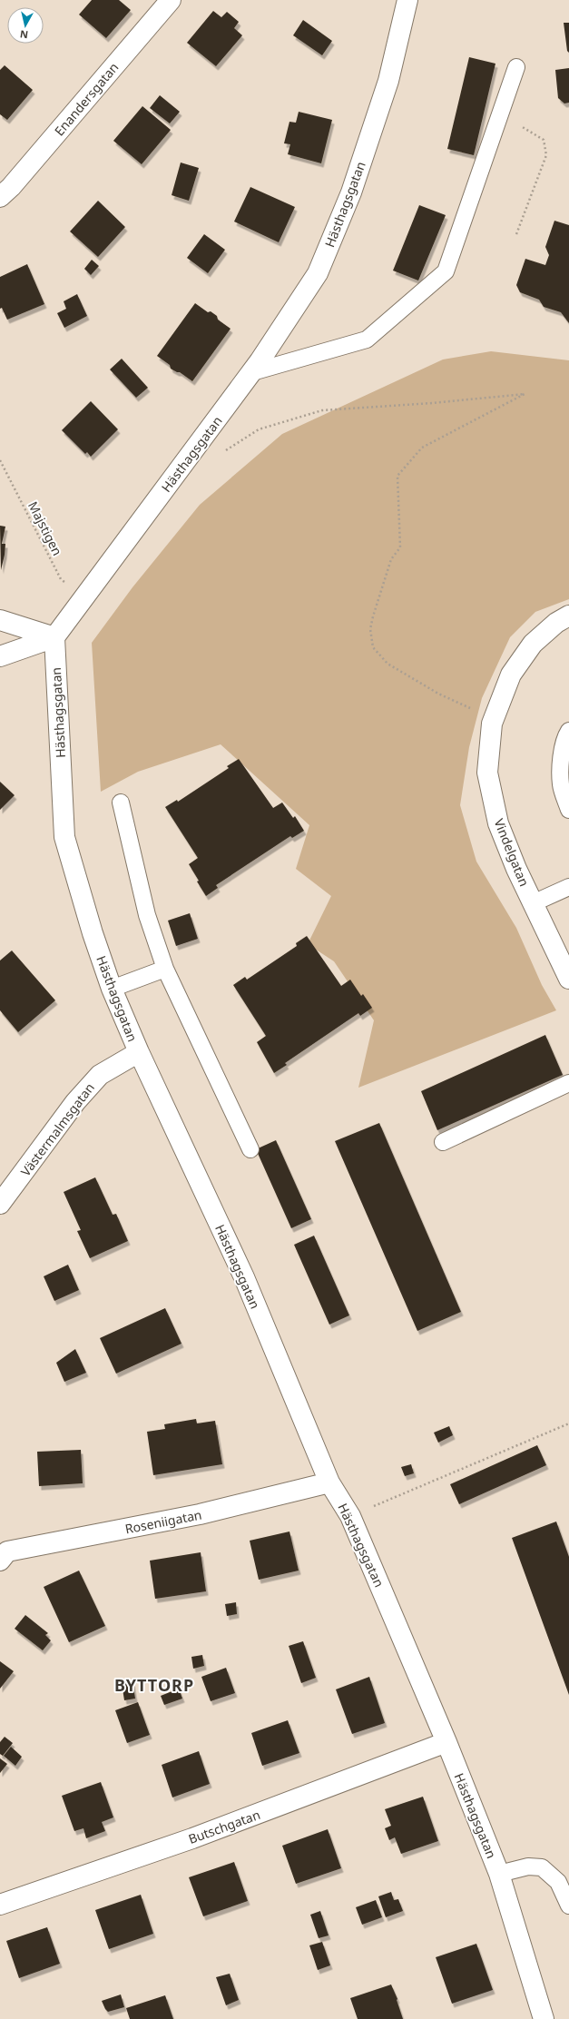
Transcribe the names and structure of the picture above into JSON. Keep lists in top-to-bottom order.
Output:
{
  "streets": {
    "street": [
      "Enandersgatan",
      "Hästhagsgatan",
      "Vindelgatan",
      "Västermalmsgatan",
      "Roseniigatan",
      "Butschgatan"
    ],
    "path": ["Majstigen"]
  },
  "crossings": [
    ["Hästhagsgatan", "Majstigen"],
    ["Hästhagsgatan", "Västermalmsgatan"],
    ["Hästhagsgatan", "Roseniigatan"],
    ["Hästhagsgatan", "Butschgatan"]
  ],
  "districts": ["BYTTORP"],
  "north": "bottom"
}
